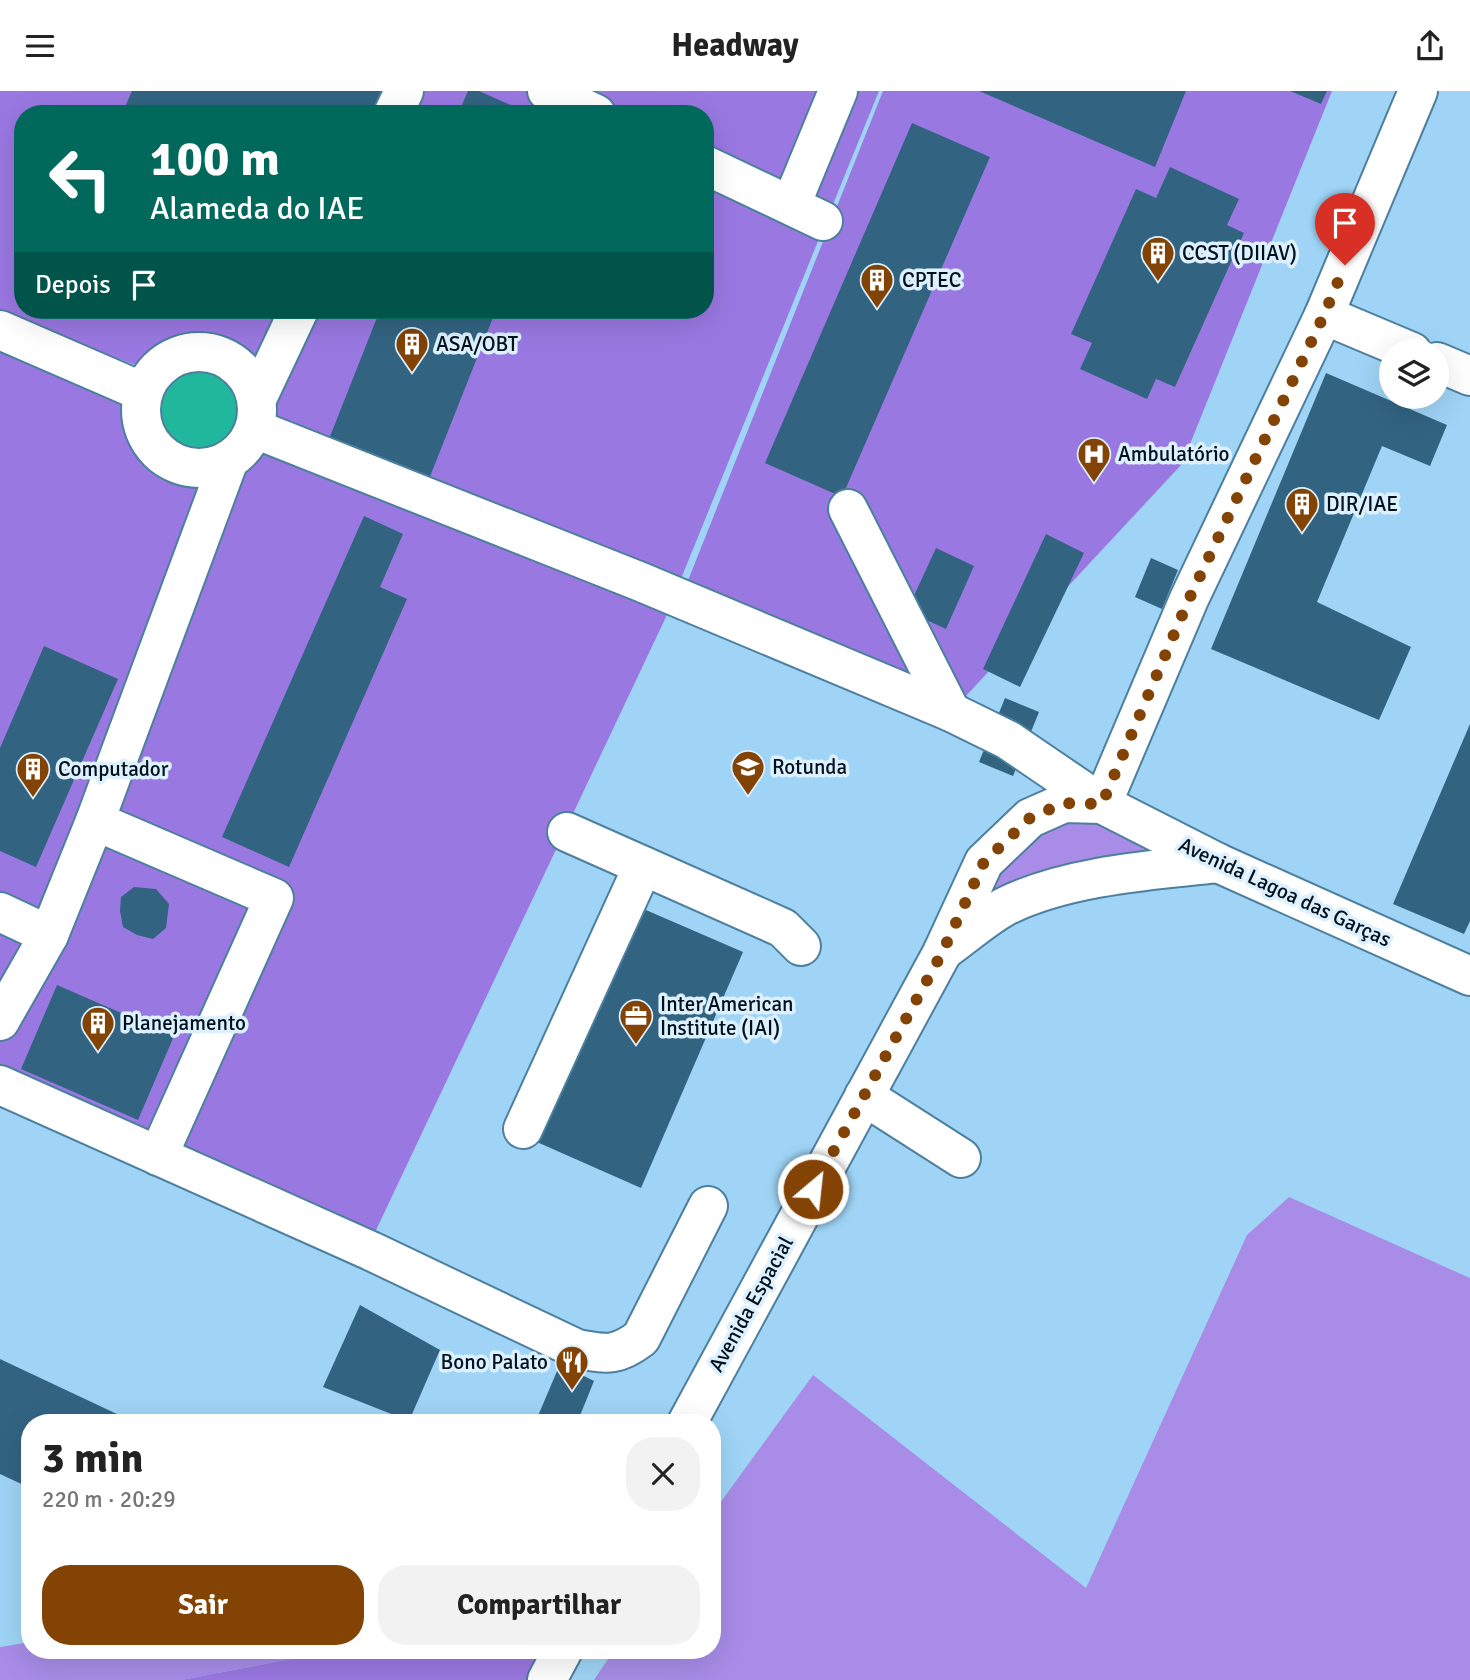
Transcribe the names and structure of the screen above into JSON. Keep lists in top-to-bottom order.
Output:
{
  "streets": {
    "lane": ["Avenida Lagoa das Garças", "Avenida Espacial"]
  },
  "crossings": [
    ["Avenida Lagoa das Garças", "Avenida Espacial"]
  ],
  "places": {
    "building": [
      "CCST (DIIAV)",
      "CPTEC",
      "ASA/OBT",
      "DIR/IAE",
      "Computador",
      "Planejamento"
    ],
    "hospital": ["Ambulatório"],
    "school or university": ["Rotunda"],
    "office": ["Inter American Institute (IAI)"],
    "restaurant": ["Bono Palato"]
  },
  "page": {
    "header": "Headway",
    "turn": ["100 m", "Alameda do IAE"],
    "then": "Depois",
    "heading": ["3 min", "220 m · 20:29"],
    "buttons": ["Sair", "Compartilhar"]
  }
}
